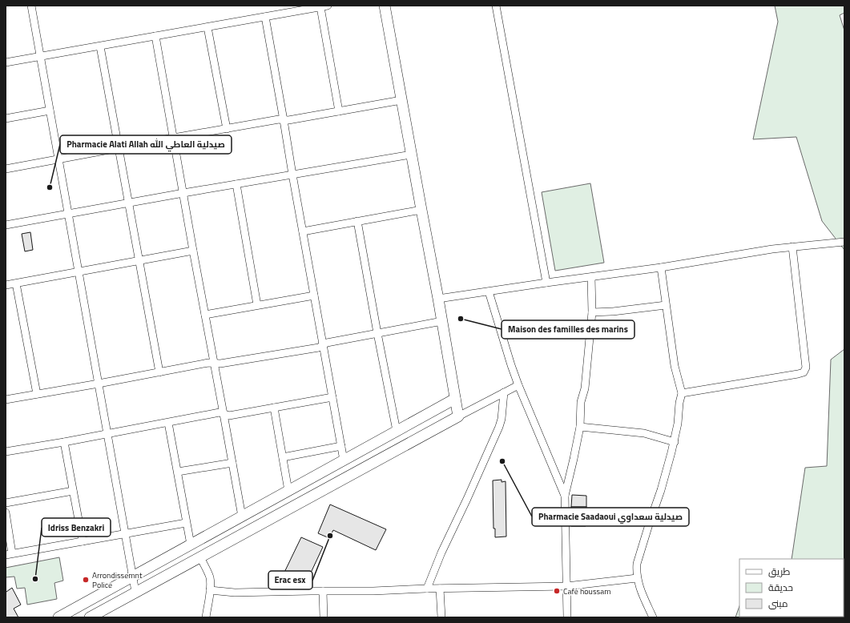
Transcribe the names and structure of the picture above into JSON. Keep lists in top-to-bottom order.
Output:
{
  "places": [
    "Pharmacie Alati Allah صيدلية العاطي الله",
    "Maison des familles des marins",
    "Pharmacie Saadaoui صيدلية سعداوي",
    "Erac esx",
    "Idriss Benzakri",
    "Arrondissemnt Police",
    "Café houssam"
  ],
  "legend": ["طريق", "حديقة", "مبنى"]
}
